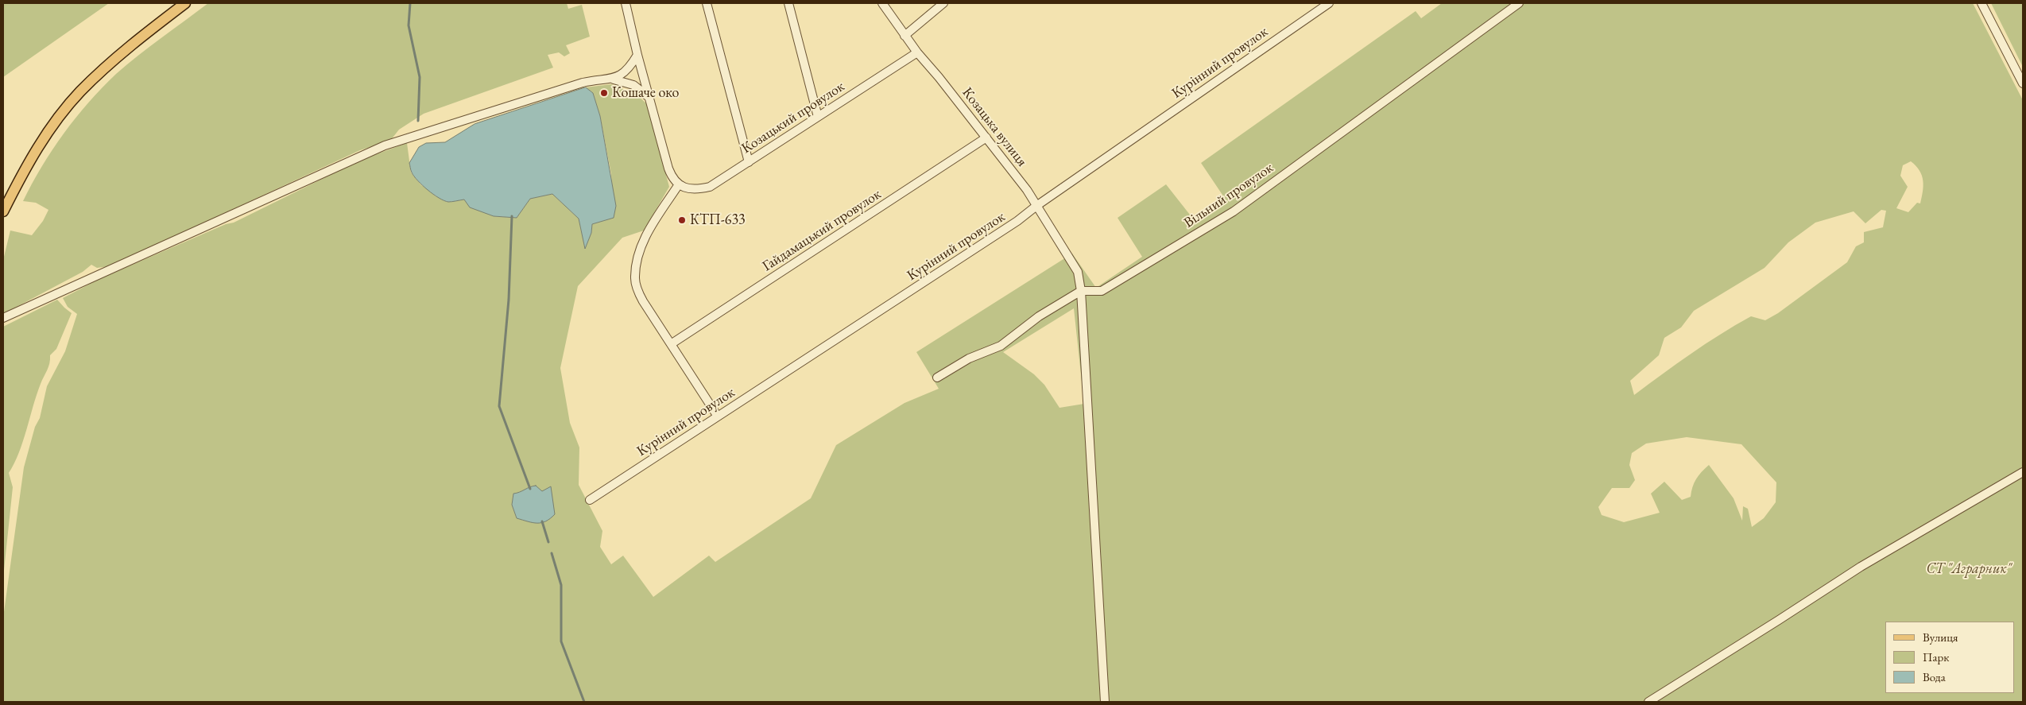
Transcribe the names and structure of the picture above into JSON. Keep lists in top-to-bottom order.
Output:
{
  "streets": {
    "street": [
      "Курінний провулок",
      "Козацький провулок",
      "Козацька вулиця",
      "Вільний провулок",
      "Гайдамацький провулок"
    ]
  },
  "crossings": [
    ["Курінний провулок", "Козацька вулиця"],
    ["Козацький провулок", "Козацька вулиця"],
    ["Козацька вулиця", "Вільний провулок"],
    ["Козацька вулиця", "Гайдамацький провулок"]
  ],
  "parks": ["СТ \"Аграрник\""],
  "places": ["Кошаче око", "КТП-633"],
  "legend": ["Вулиця", "Парк", "Вода"]
}
